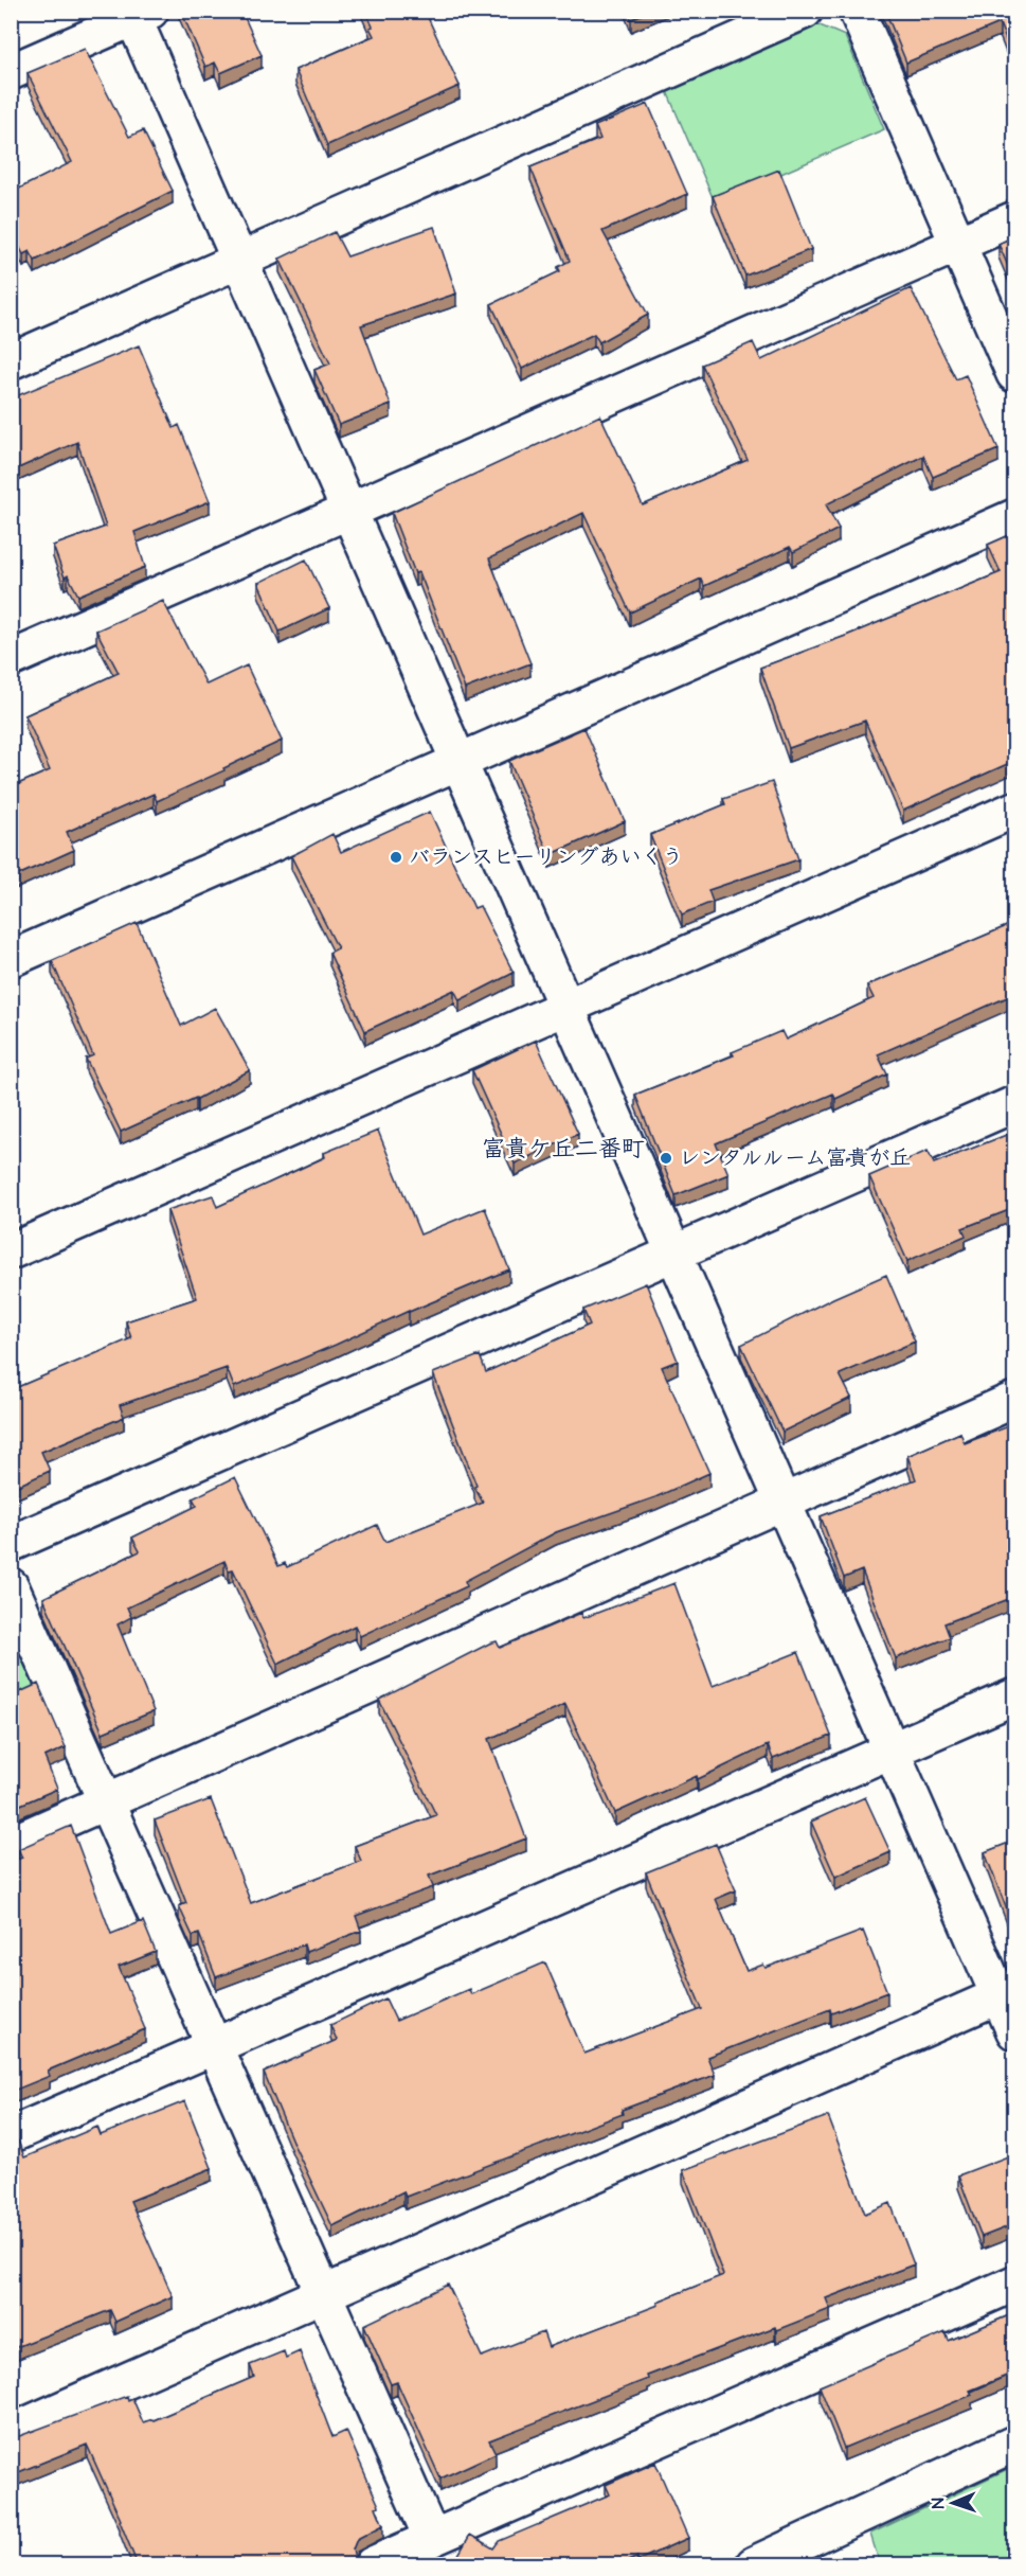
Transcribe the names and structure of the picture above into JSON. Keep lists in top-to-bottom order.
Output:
{
  "districts": ["富貴ケ丘二番町"],
  "places": ["バランスヒーリングあいくう", "レンタルルーム富貴が丘"],
  "north": "left"
}
